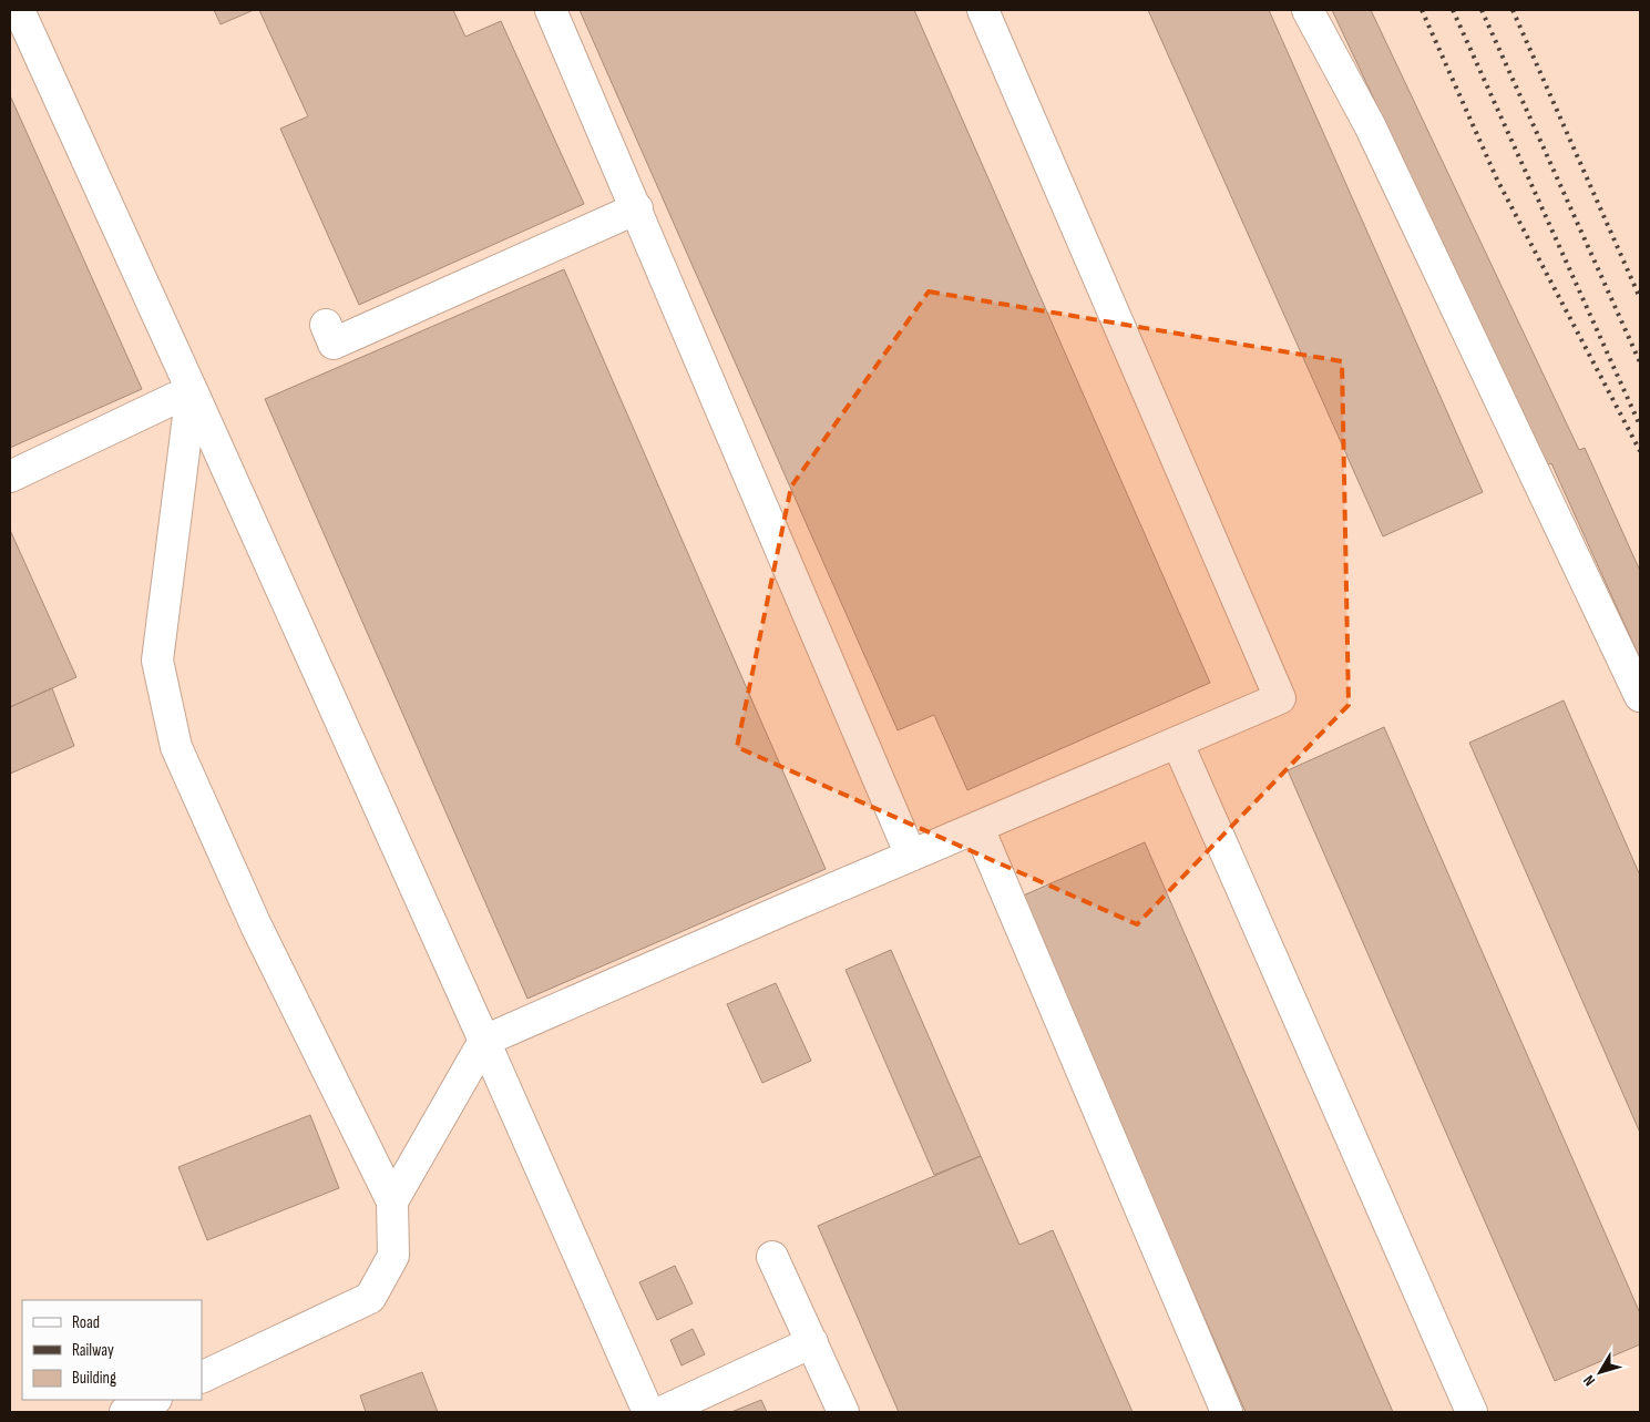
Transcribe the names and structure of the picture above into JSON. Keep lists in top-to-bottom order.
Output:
{
  "legend": ["Road", "Railway", "Building"],
  "north": "bottom left"
}
